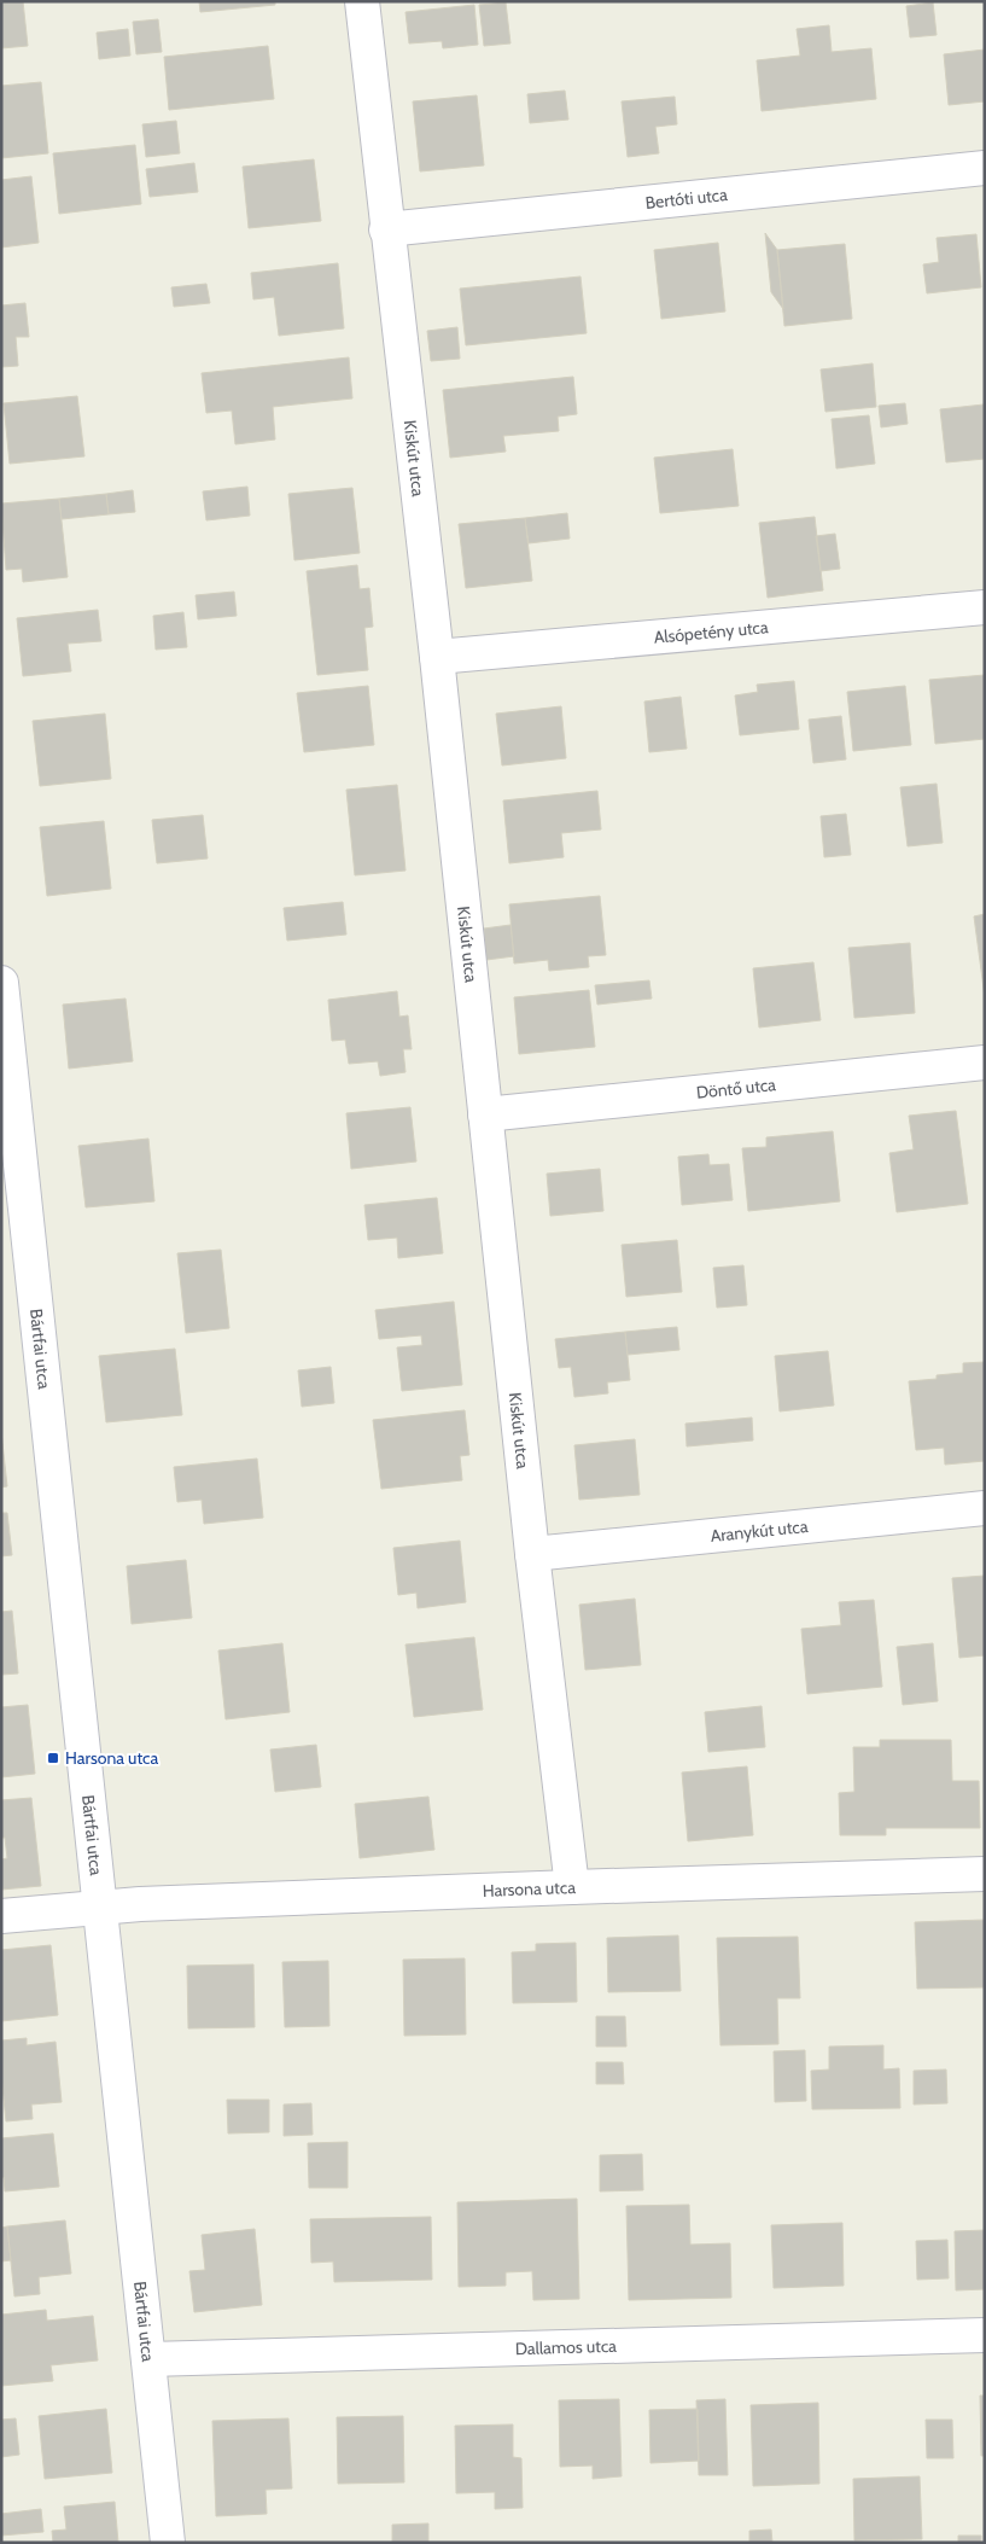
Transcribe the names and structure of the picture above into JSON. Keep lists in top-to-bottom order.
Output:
{
  "streets": {
    "street": [
      "Bertóti utca",
      "Kiskút utca",
      "Alsópetény utca",
      "Döntő utca",
      "Bártfai utca",
      "Aranykút utca",
      "Harsona utca",
      "Dallamos utca"
    ]
  },
  "crossings": [
    ["Bertóti utca", "Kiskút utca"],
    ["Kiskút utca", "Alsópetény utca"],
    ["Kiskút utca", "Döntő utca"],
    ["Kiskút utca", "Aranykút utca"],
    ["Kiskút utca", "Harsona utca"],
    ["Bártfai utca", "Harsona utca"],
    ["Bártfai utca", "Dallamos utca"]
  ],
  "places": {
    "transit": ["Harsona utca"]
  }
}
